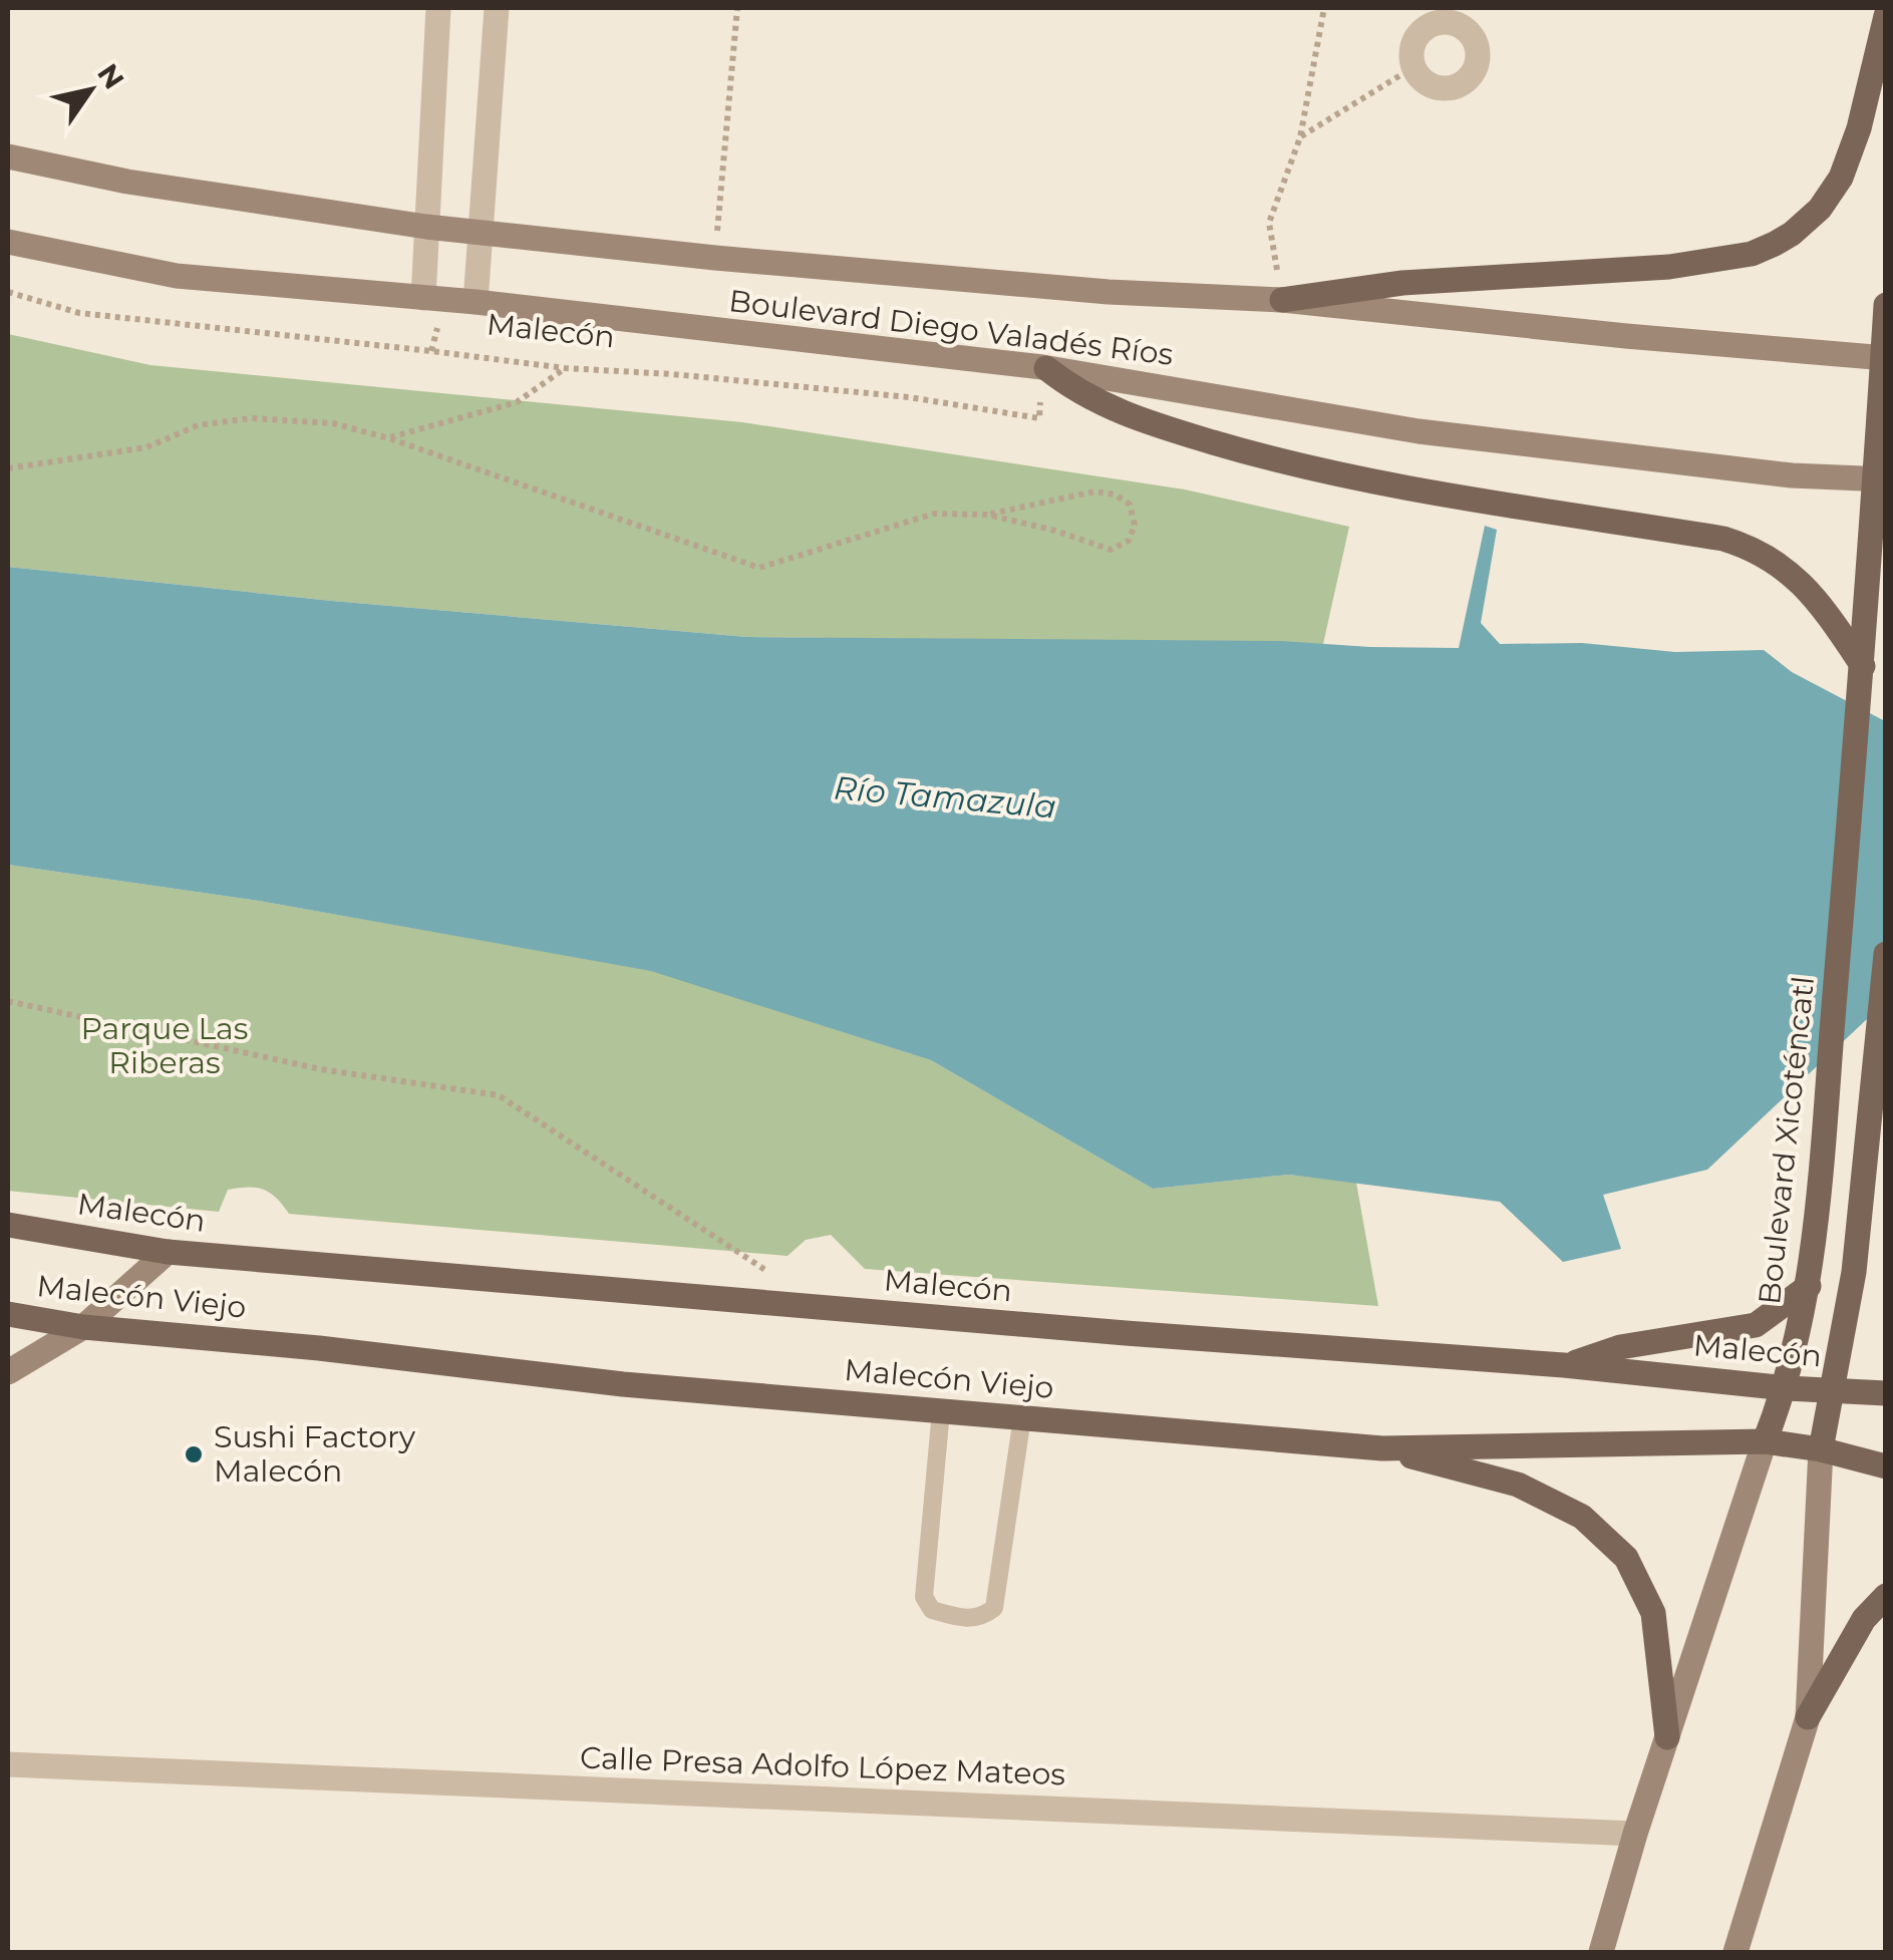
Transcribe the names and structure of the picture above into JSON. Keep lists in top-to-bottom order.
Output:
{
  "streets": {
    "main road": [
      "Boulevard Diego Valadés Ríos",
      "Malecón",
      "Boulevard Xicoténcatl",
      "Malecón Viejo"
    ],
    "street": ["Calle Presa Adolfo López Mateos"]
  },
  "crossings": [
    ["Boulevard Diego Valadés Ríos", "Malecón"],
    ["Malecón", "Boulevard Xicoténcatl"],
    ["Boulevard Xicoténcatl", "Malecón Viejo"],
    ["Boulevard Xicoténcatl", "Calle Presa Adolfo López Mateos"]
  ],
  "water": ["Río Tamazula"],
  "parks": ["Parque Las Riberas"],
  "places": ["Sushi Factory Malecón"],
  "north": "top right"
}
